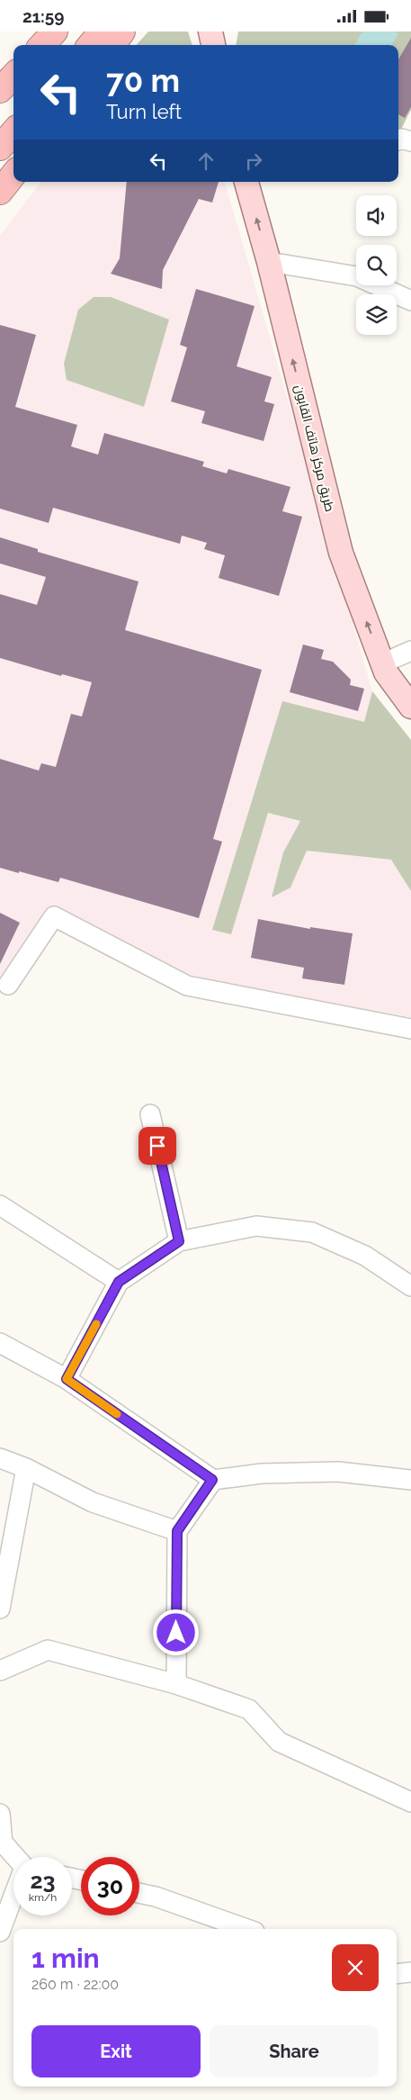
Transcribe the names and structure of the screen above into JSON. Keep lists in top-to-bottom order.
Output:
{
  "streets": {
    "main road": ["طريق مركز هاتف القابون"]
  },
  "one_way": ["طريق مركز هاتف القابون"],
  "page": {
    "status": "21:59",
    "turn": ["70 m", "Turn left"],
    "speed": "23 km/h",
    "limit": "30",
    "heading": ["1 min", "260 m · 22:00"],
    "buttons": ["Exit", "Share"]
  }
}
